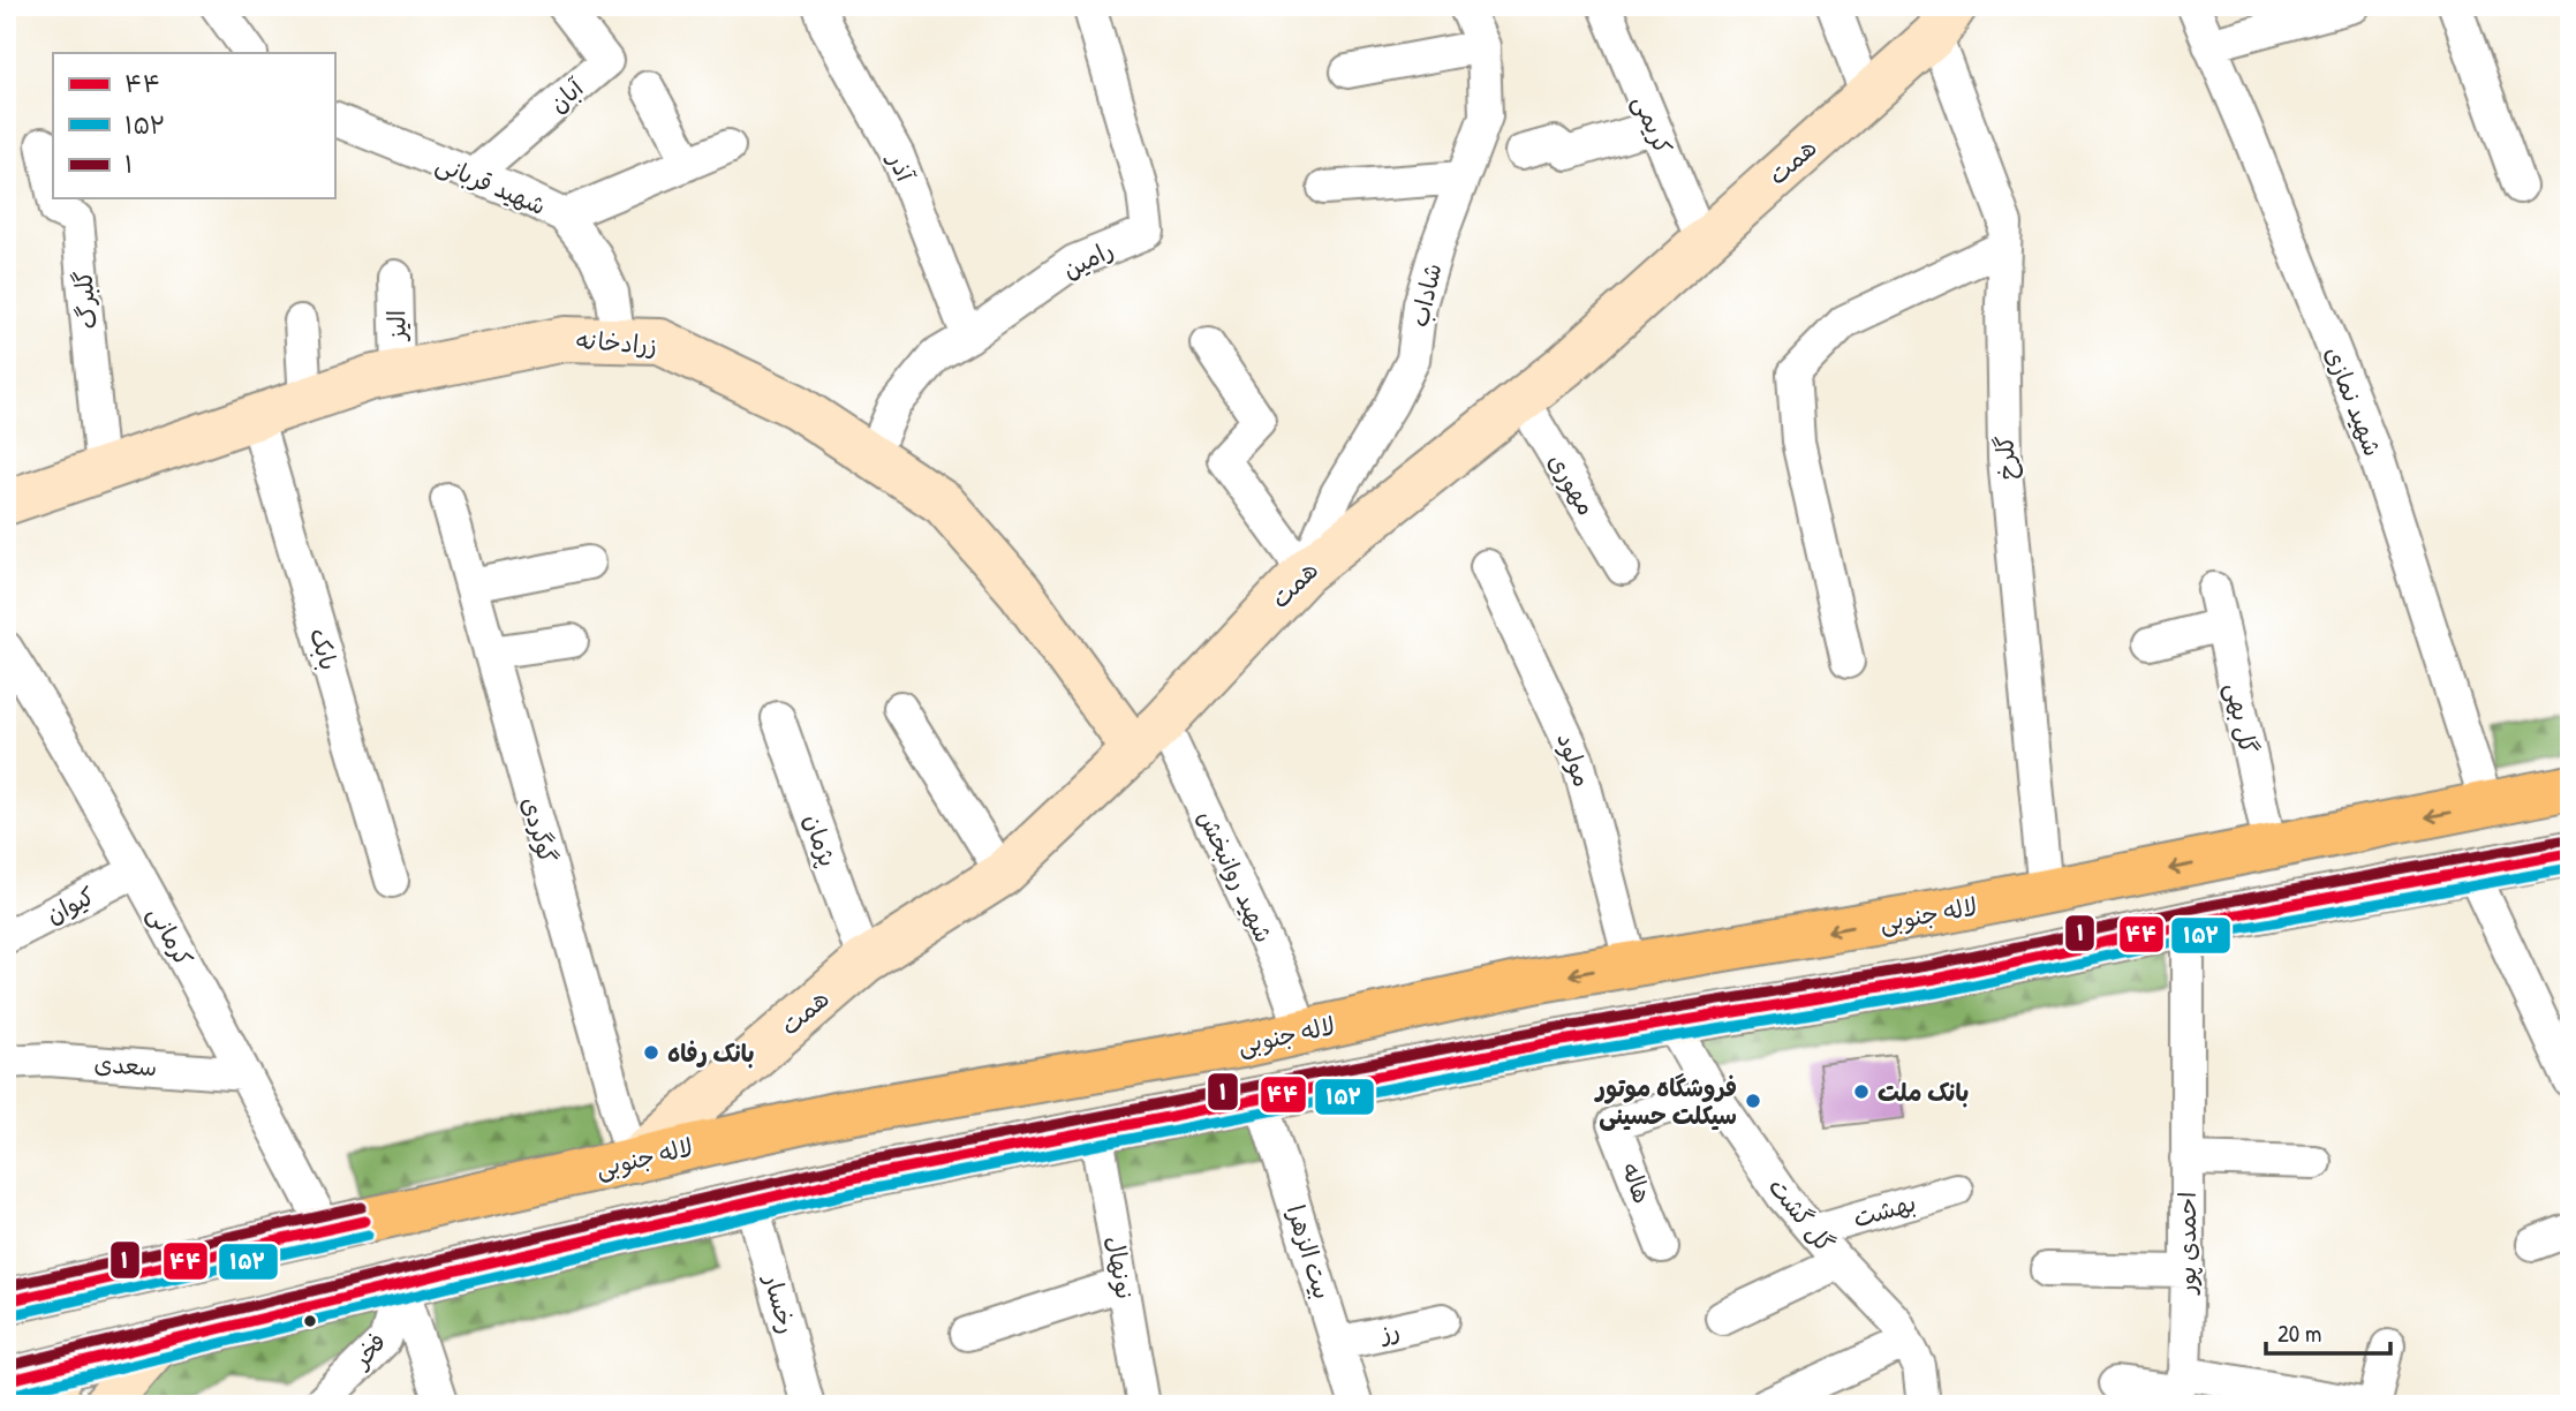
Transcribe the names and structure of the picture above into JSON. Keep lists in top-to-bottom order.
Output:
{
  "streets": {
    "main road": ["لاله جنوبی"],
    "street": [
      "آبان",
      "کریمی",
      "همت",
      "آذر",
      "شهید قربانی",
      "رامین",
      "شاداب",
      "گلبرگ",
      "الیز",
      "زرادخانه",
      "شهید نمازی",
      "گلرخ",
      "مهوری",
      "بابک",
      "گل بهی",
      "مولود",
      "گوگردی",
      "پژمان",
      "شهید روانبخش",
      "کیوان",
      "کرمانی",
      "سعدی",
      "هاله",
      "بهشت",
      "گل گشت",
      "احمدی پور",
      "بیت الزهرا",
      "نونهال",
      "رخسار",
      "رز",
      "فخر"
    ]
  },
  "crossings": [
    ["آبان", "شهید قربانی"],
    ["کریمی", "همت"],
    ["همت", "شاداب"],
    ["همت", "زرادخانه"],
    ["همت", "گلرخ"],
    ["همت", "مهوری"],
    ["همت", "گوگردی"],
    ["همت", "پژمان"],
    ["همت", "شهید روانبخش"],
    ["همت", "لاله جنوبی"],
    ["آذر", "رامین"],
    ["شهید قربانی", "زرادخانه"],
    ["رامین", "زرادخانه"],
    ["گلبرگ", "زرادخانه"],
    ["الیز", "زرادخانه"],
    ["زرادخانه", "بابک"],
    ["زرادخانه", "شهید روانبخش"],
    ["شهید نمازی", "لاله جنوبی"],
    ["گلرخ", "لاله جنوبی"],
    ["گل بهی", "لاله جنوبی"],
    ["مولود", "لاله جنوبی"],
    ["گوگردی", "لاله جنوبی"],
    ["شهید روانبخش", "لاله جنوبی"],
    ["کیوان", "کرمانی"],
    ["لاله جنوبی", "کرمانی"],
    ["کرمانی", "سعدی"],
    ["هاله", "گل گشت"],
    ["بهشت", "گل گشت"],
    ["بیت الزهرا", "رز"]
  ],
  "places": ["بانک رفاه", "بانک ملت", "فروشگاه موتور سیکلت حسینی"],
  "lines": ["transit line ۱", "transit line ۴۴", "transit line ۱۵۲"],
  "legend": ["۴۴", "۱۵۲", "۱"],
  "scale_bar": "20 m"
}
